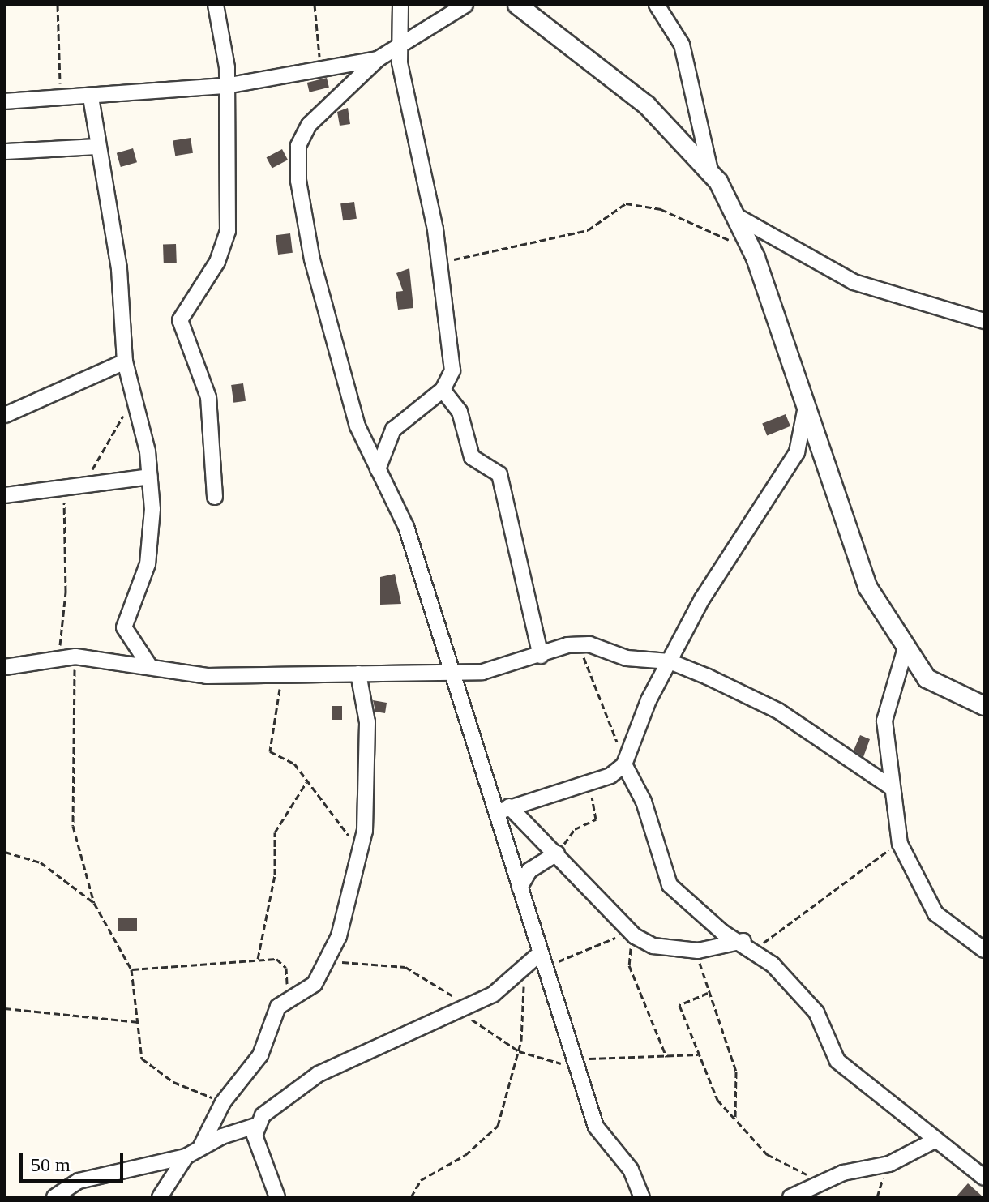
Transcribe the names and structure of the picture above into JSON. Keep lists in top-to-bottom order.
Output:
{
  "scale_bar": "50 m"
}
